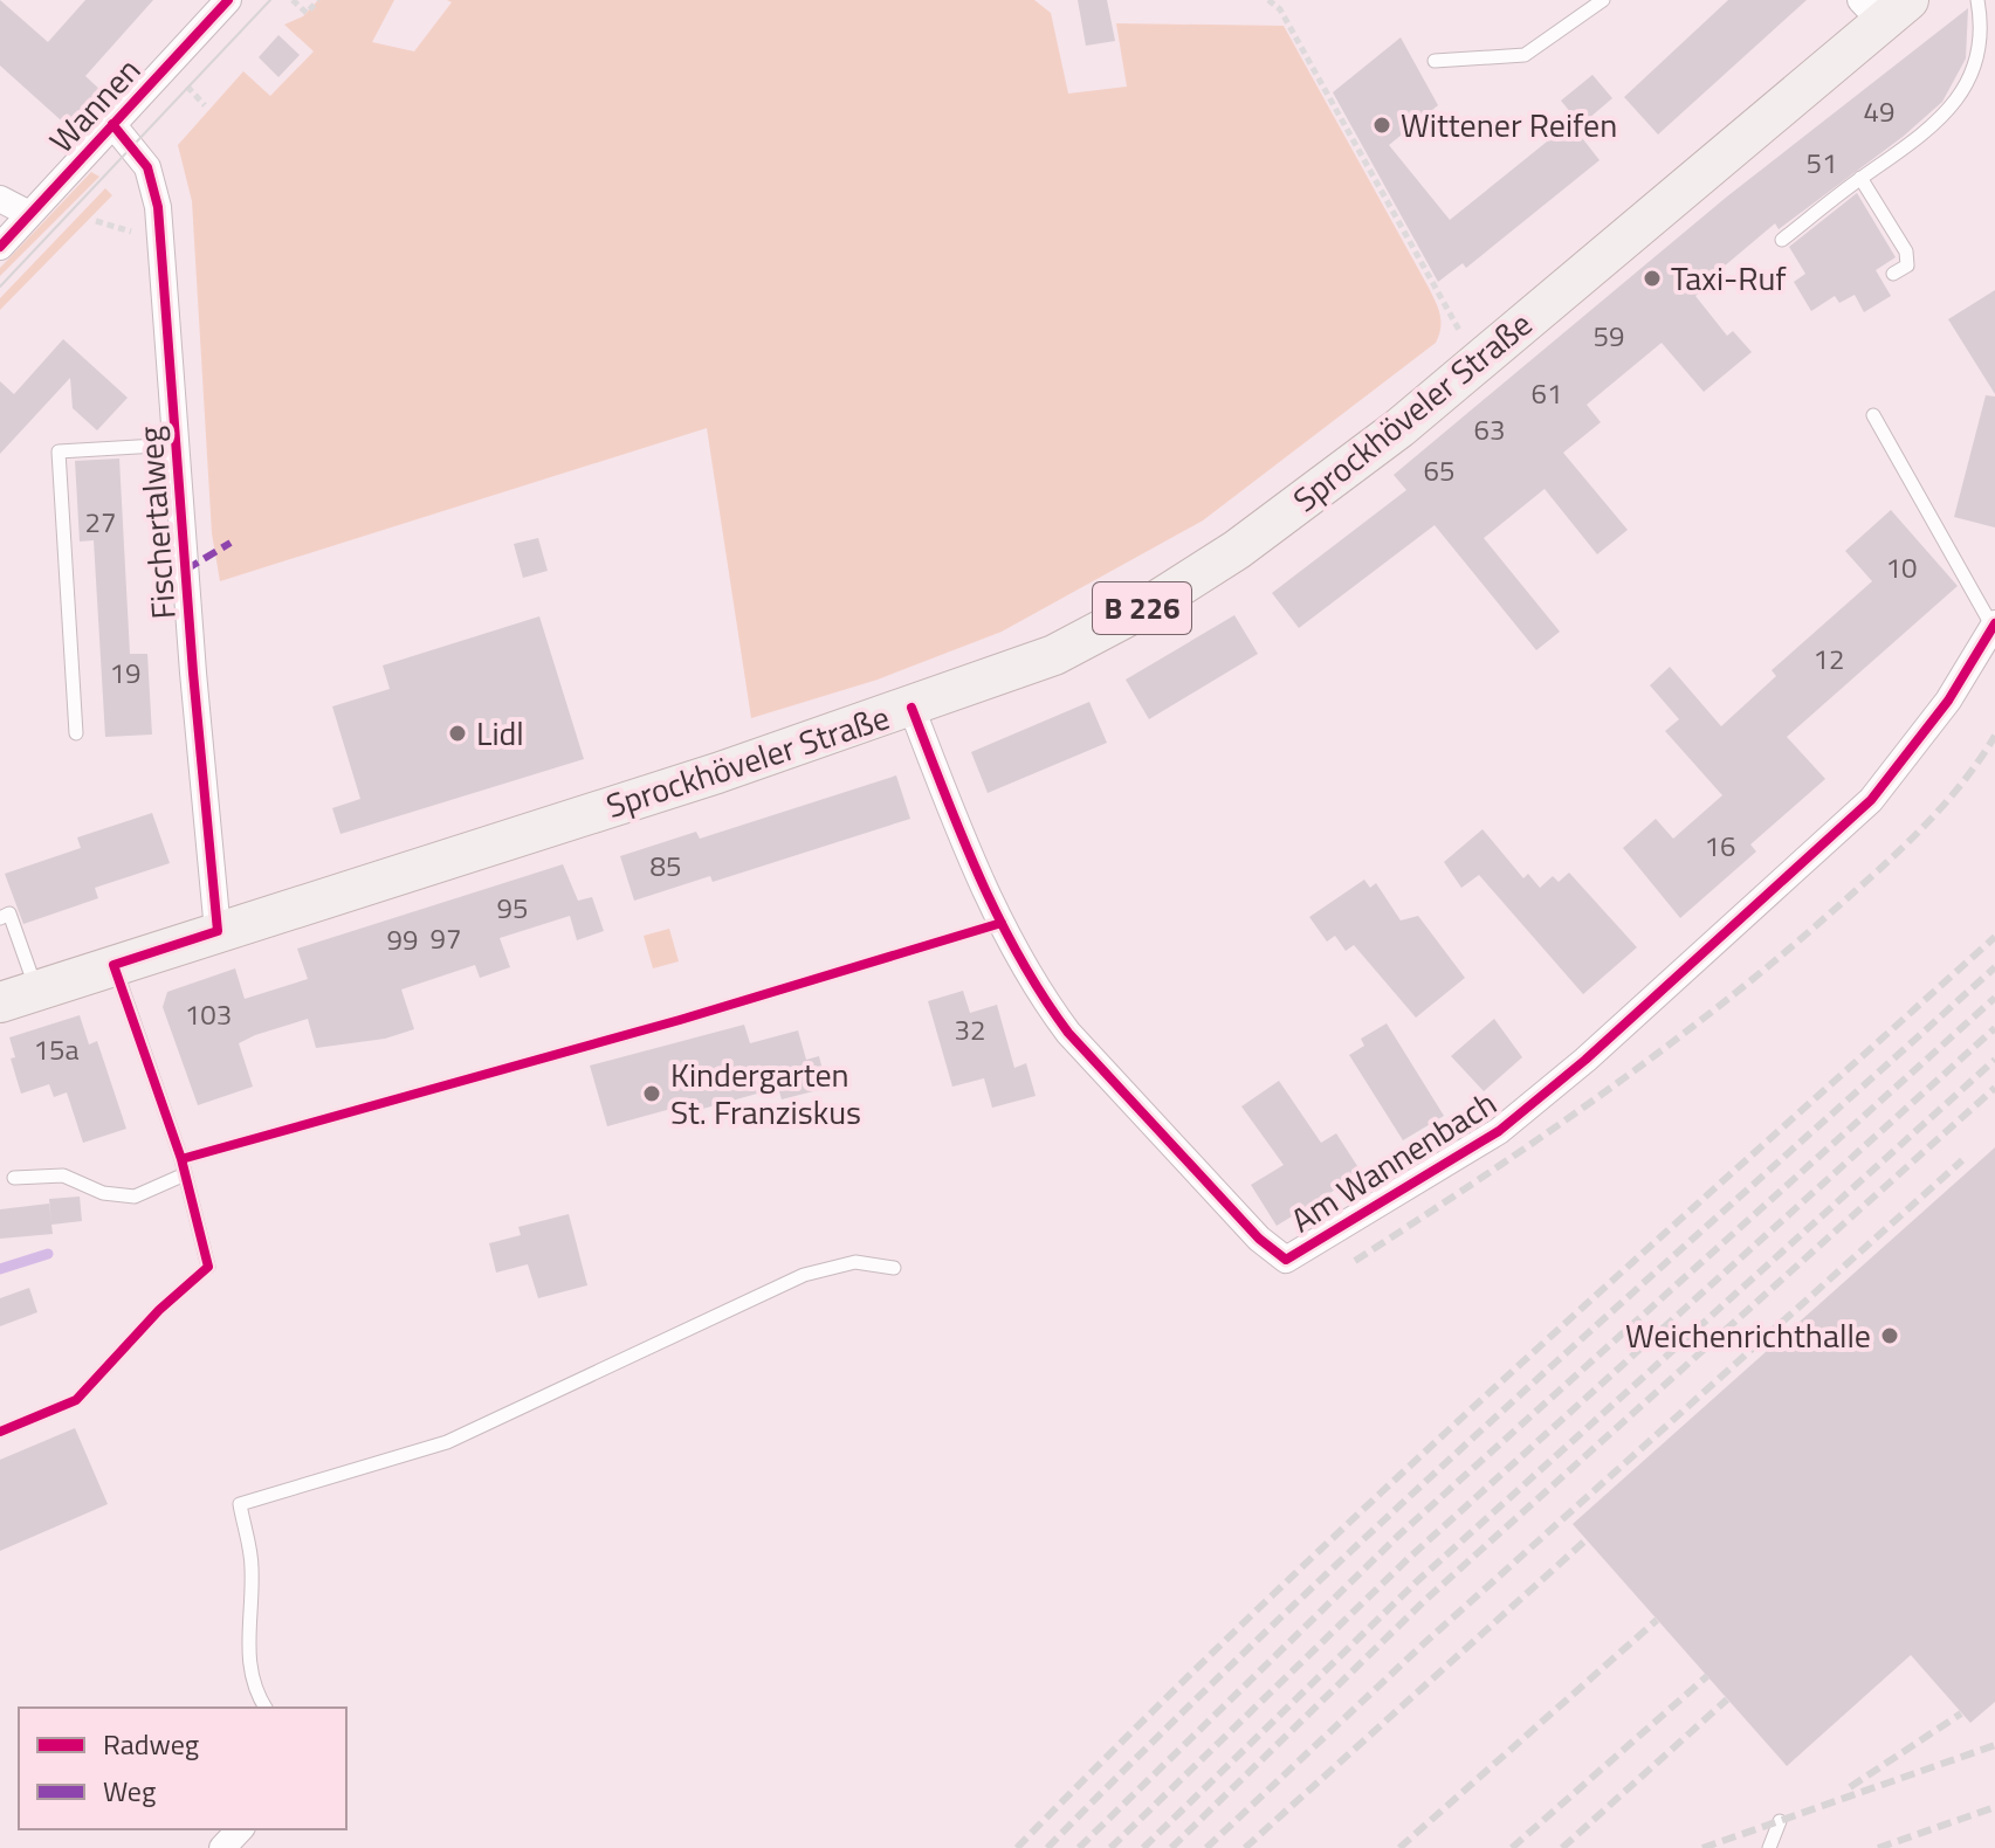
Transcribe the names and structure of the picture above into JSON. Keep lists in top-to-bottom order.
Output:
{
  "streets": {
    "main road": ["Sprockhöveler Straße", "B 226"],
    "street": ["Wannen", "Fischertalweg", "Am Wannenbach"]
  },
  "crossings": [
    ["Wannen", "Fischertalweg"],
    ["Sprockhöveler Straße", "Fischertalweg"],
    ["Sprockhöveler Straße", "Am Wannenbach"]
  ],
  "places": [
    "Wittener Reifen",
    "Taxi-Ruf",
    "Lidl",
    "Kindergarten St. Franziskus",
    "Weichenrichthalle"
  ],
  "house_numbers": [
    "49",
    "51",
    "59",
    "61",
    "63",
    "65",
    "27",
    "10",
    "12",
    "19",
    "16",
    "85",
    "95",
    "97",
    "99",
    "103",
    "32",
    "15a"
  ],
  "legend": ["Radweg", "Weg"]
}
